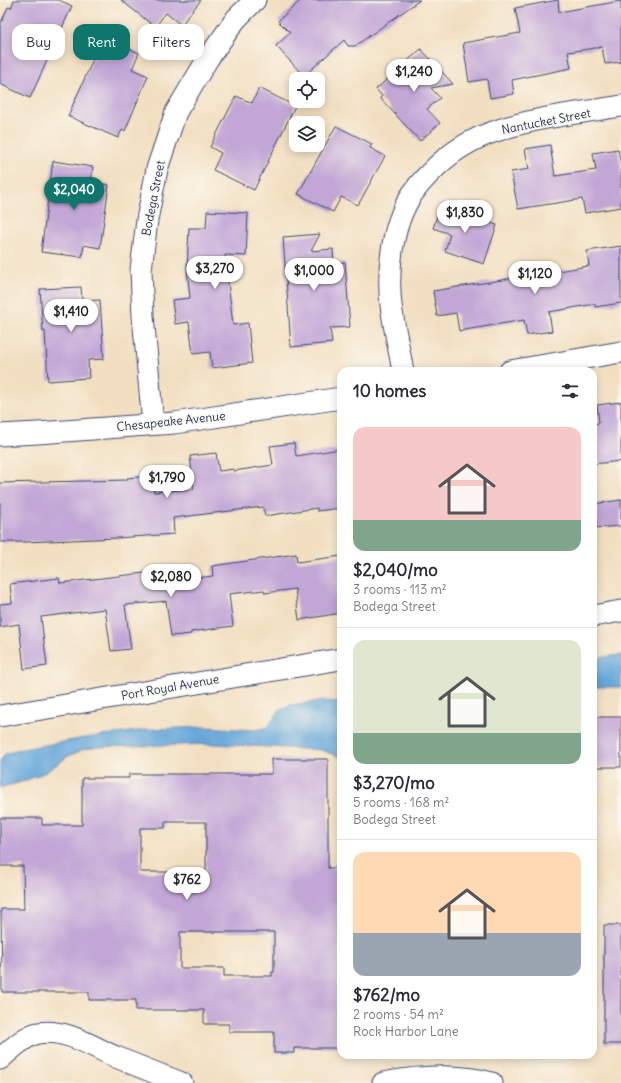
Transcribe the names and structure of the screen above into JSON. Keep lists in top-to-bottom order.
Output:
{
  "streets": {
    "street": [
      "Nantucket Street",
      "Bodega Street",
      "Chesapeake Avenue",
      "Port Royal Avenue"
    ]
  },
  "crossings": [
    ["Bodega Street", "Chesapeake Avenue"]
  ],
  "page": {
    "chip": ["Buy", "Rent", "Filters"],
    "price": [
      "$1,240",
      "$2,040",
      "$1,830",
      "$3,270",
      "$1,000",
      "$1,120",
      "$1,410",
      "$1,790",
      "$2,080",
      "$762"
    ],
    "heading": "10 homes",
    "list": [
      {
        "name": "$2,040/mo",
        "note": "3 rooms · 113 m² · Bodega Street"
      },
      {
        "name": "$3,270/mo",
        "note": "5 rooms · 168 m² · Bodega Street"
      },
      {
        "name": "$762/mo",
        "note": "2 rooms · 54 m² · Rock Harbor Lane"
      }
    ]
  }
}
